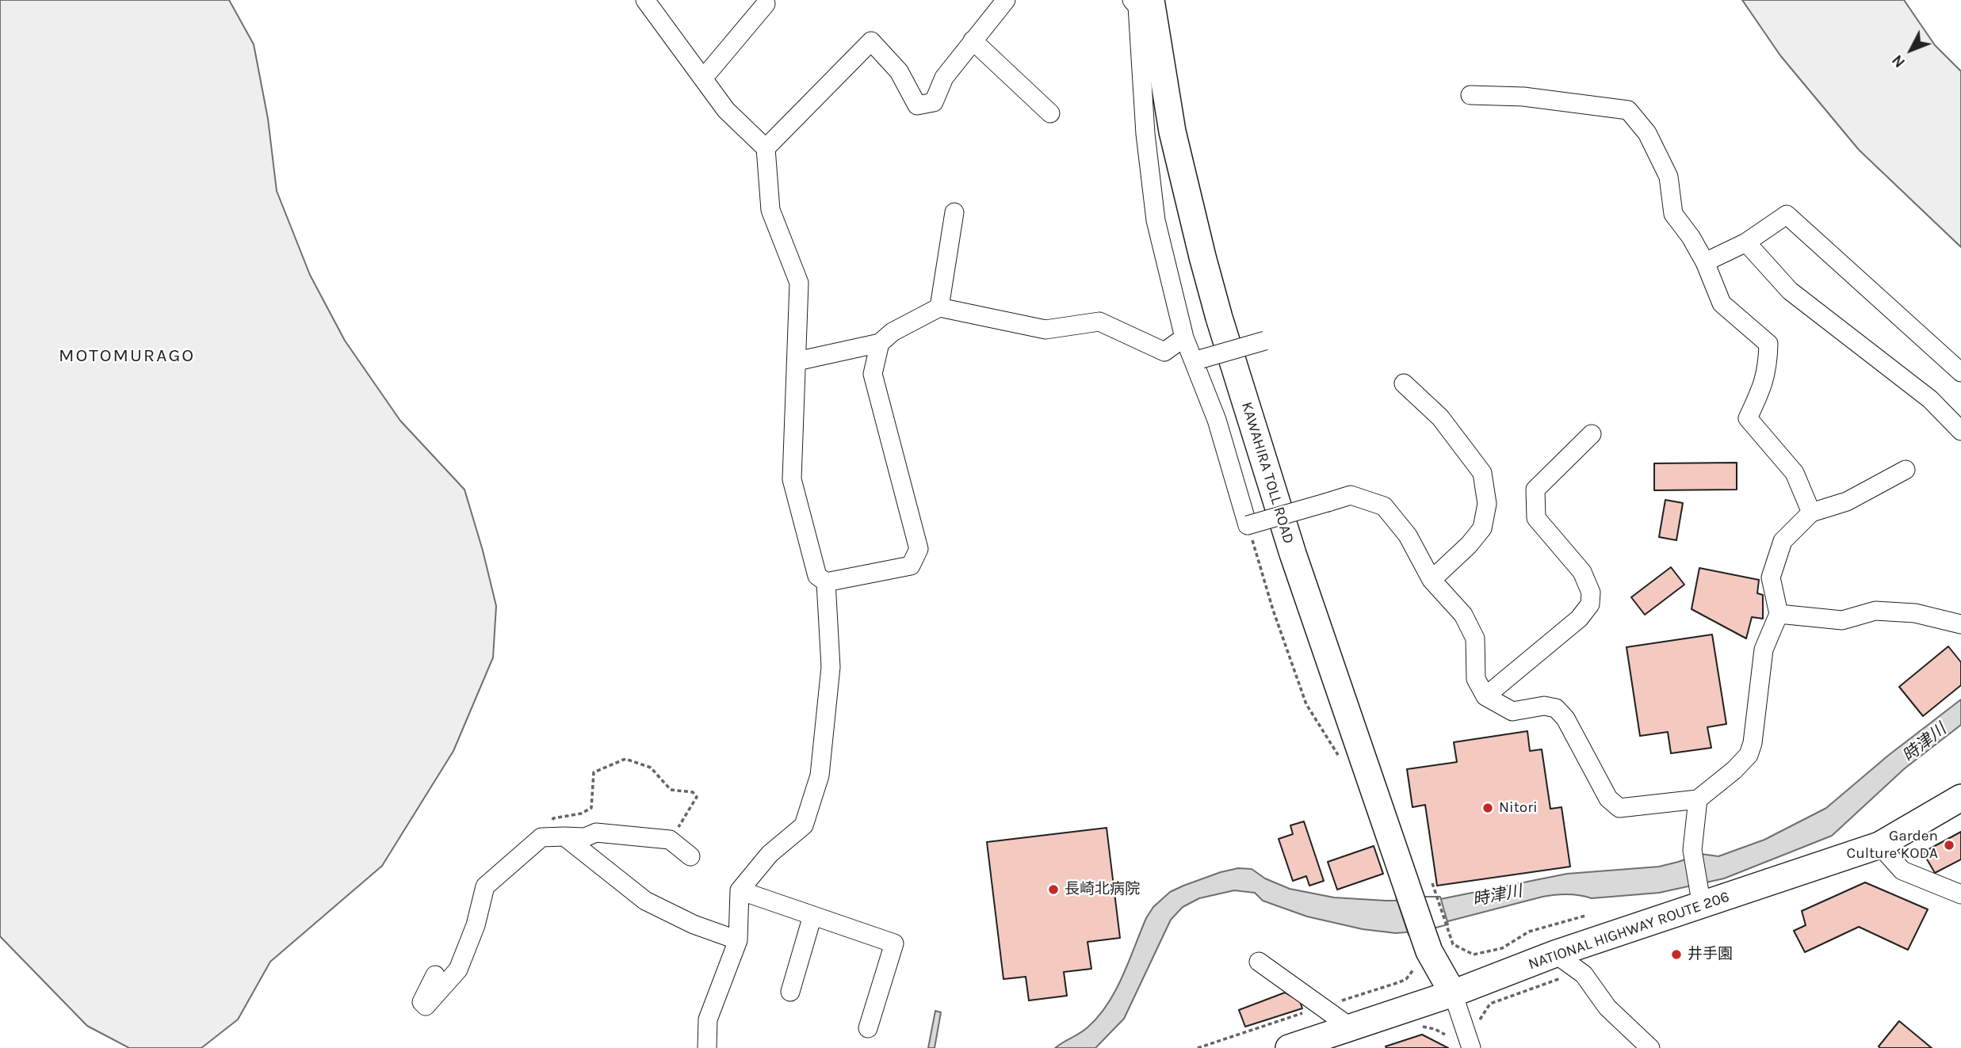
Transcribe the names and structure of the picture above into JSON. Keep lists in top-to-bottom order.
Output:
{
  "streets": {
    "highway": ["KAWAHIRA TOLL ROAD", "NATIONAL HIGHWAY ROUTE 206"]
  },
  "crossings": [
    ["KAWAHIRA TOLL ROAD", "NATIONAL HIGHWAY ROUTE 206"]
  ],
  "districts": ["MOTOMURAGO"],
  "water": ["時津川"],
  "places": [
    "Nitori",
    "Garden Culture KODA",
    "長崎北病院",
    "井手園"
  ],
  "north": "bottom left"
}
